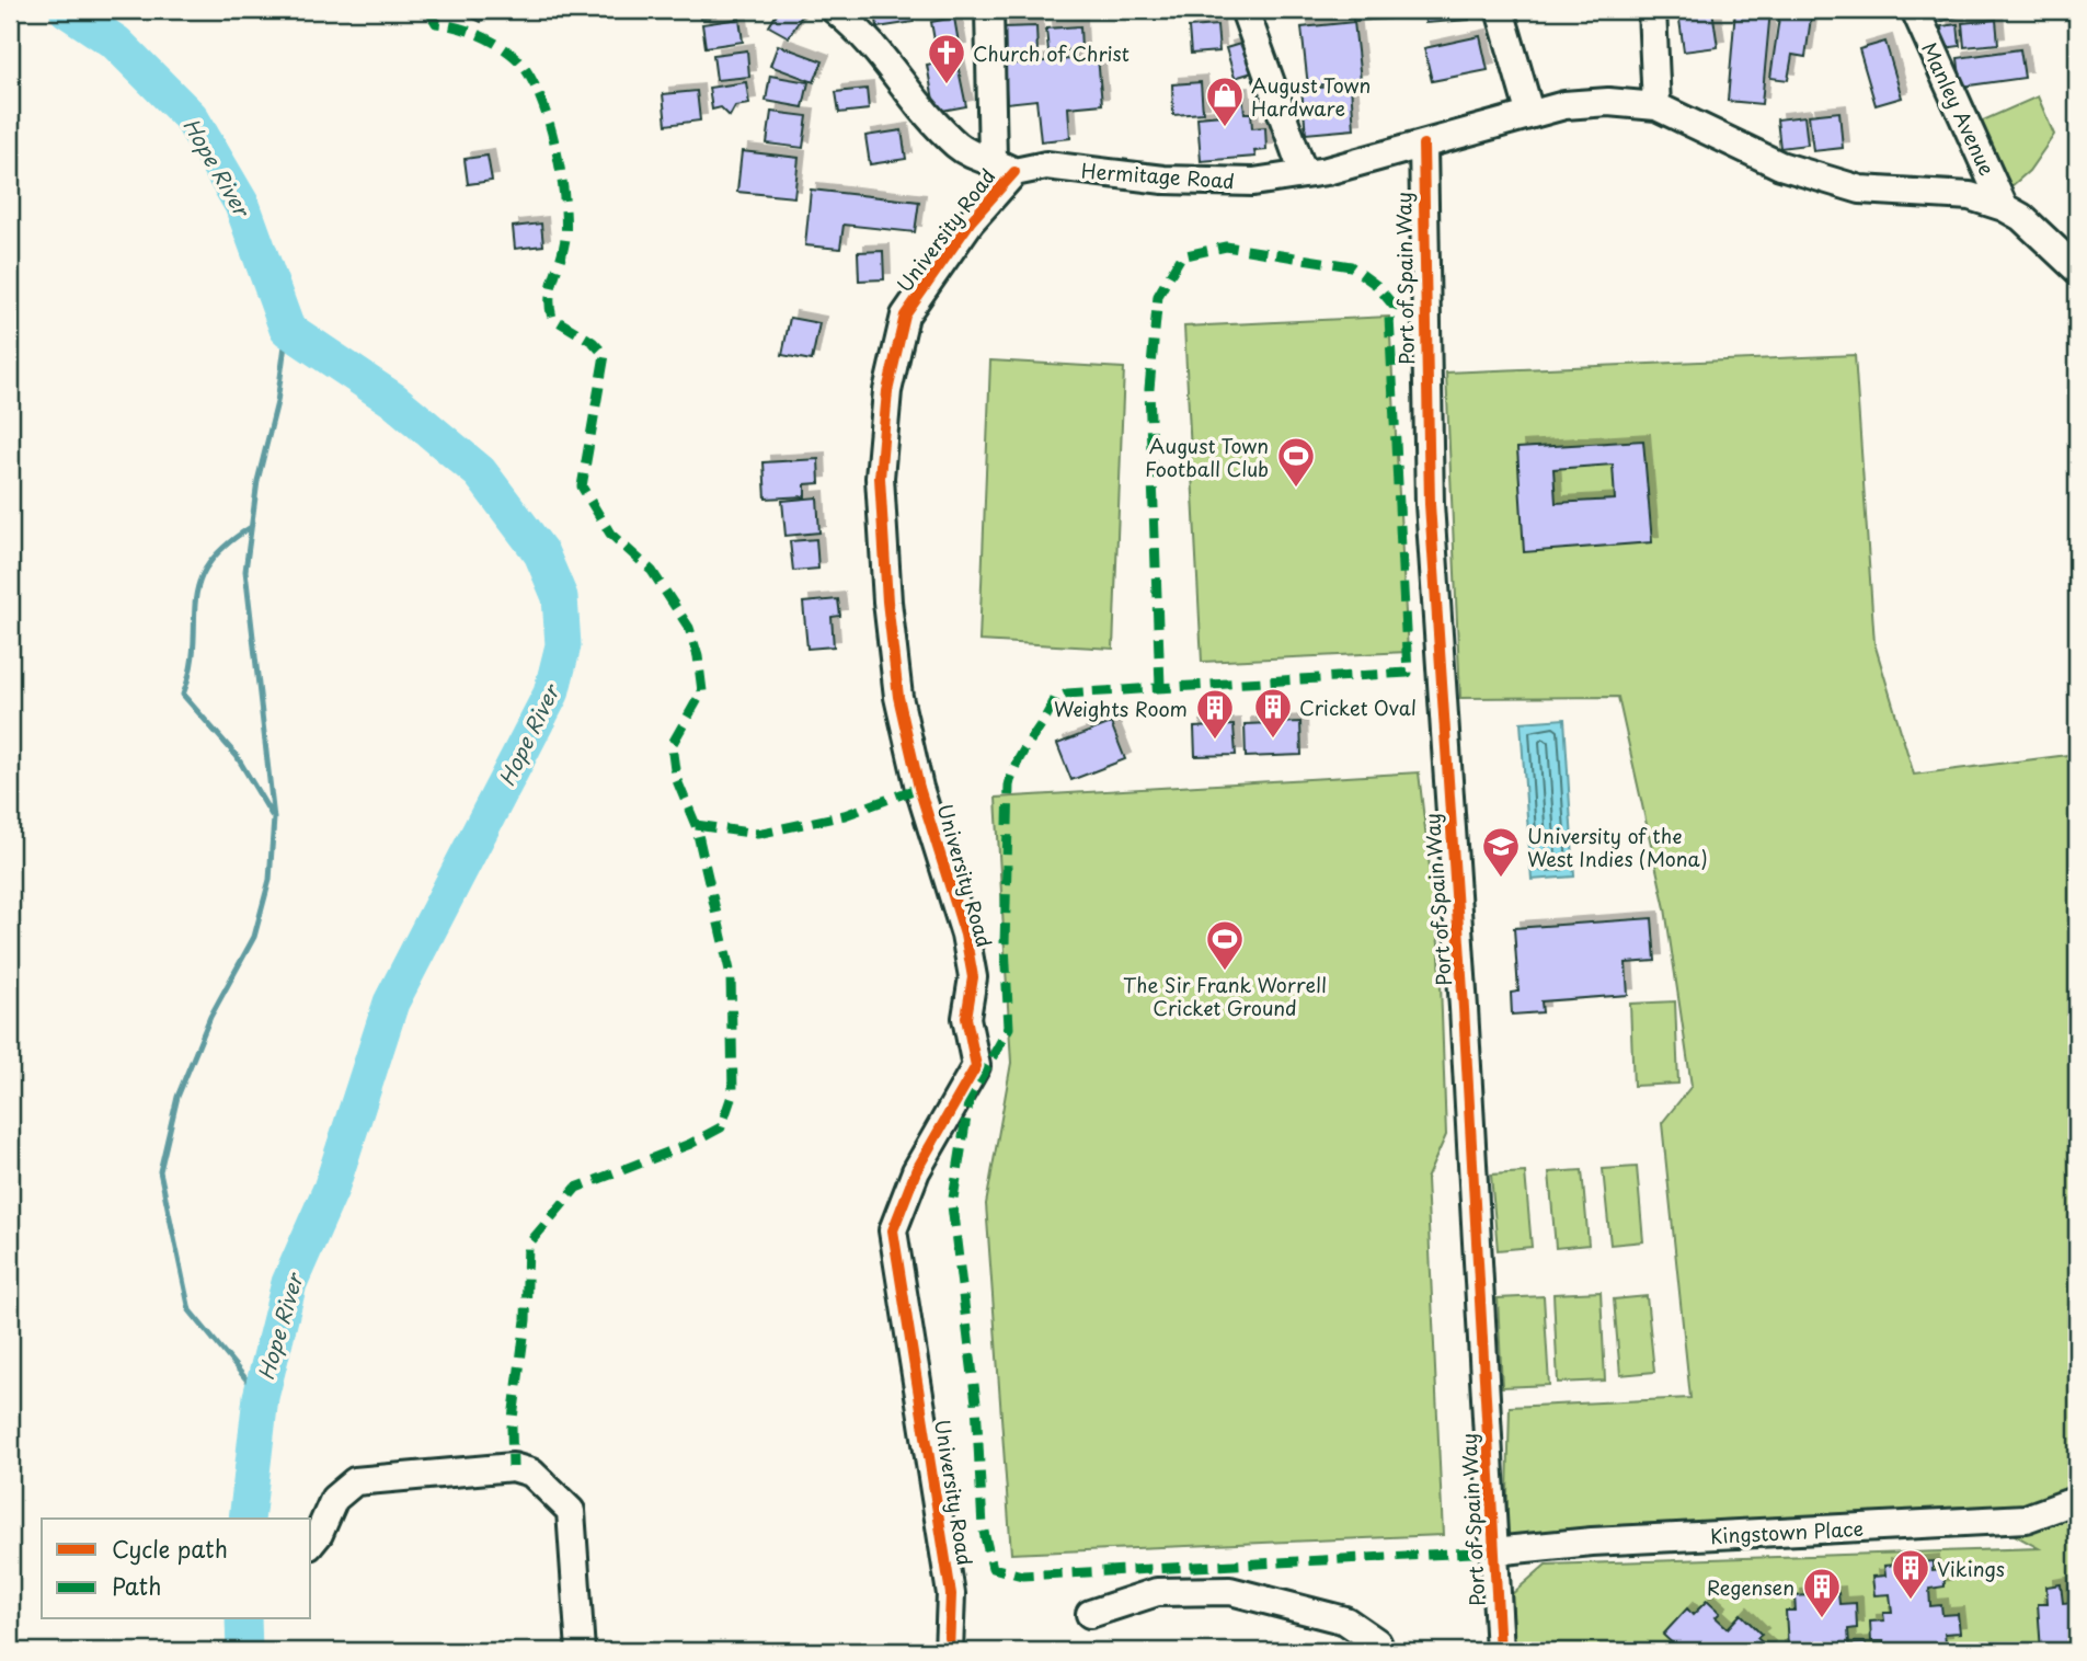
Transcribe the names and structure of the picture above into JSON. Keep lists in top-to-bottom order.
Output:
{
  "streets": {
    "street": [
      "Manley Avenue",
      "Hermitage Road",
      "University Road",
      "Port of Spain Way",
      "Kingstown Place"
    ]
  },
  "crossings": [
    ["Manley Avenue", "Hermitage Road"],
    ["Hermitage Road", "University Road"],
    ["Hermitage Road", "Port of Spain Way"],
    ["Port of Spain Way", "Kingstown Place"]
  ],
  "water": ["Hope River"],
  "places": {
    "church": ["Church of Christ"],
    "shop": ["August Town Hardware"],
    "sports": ["August Town Football Club", "The Sir Frank Worrell Cricket Ground"],
    "building": [
      "Cricket Oval",
      "Weights Room",
      "Vikings",
      "Regensen"
    ],
    "school or university": ["University of the West Indies (Mona)"]
  },
  "legend": ["Cycle path", "Path"]
}
